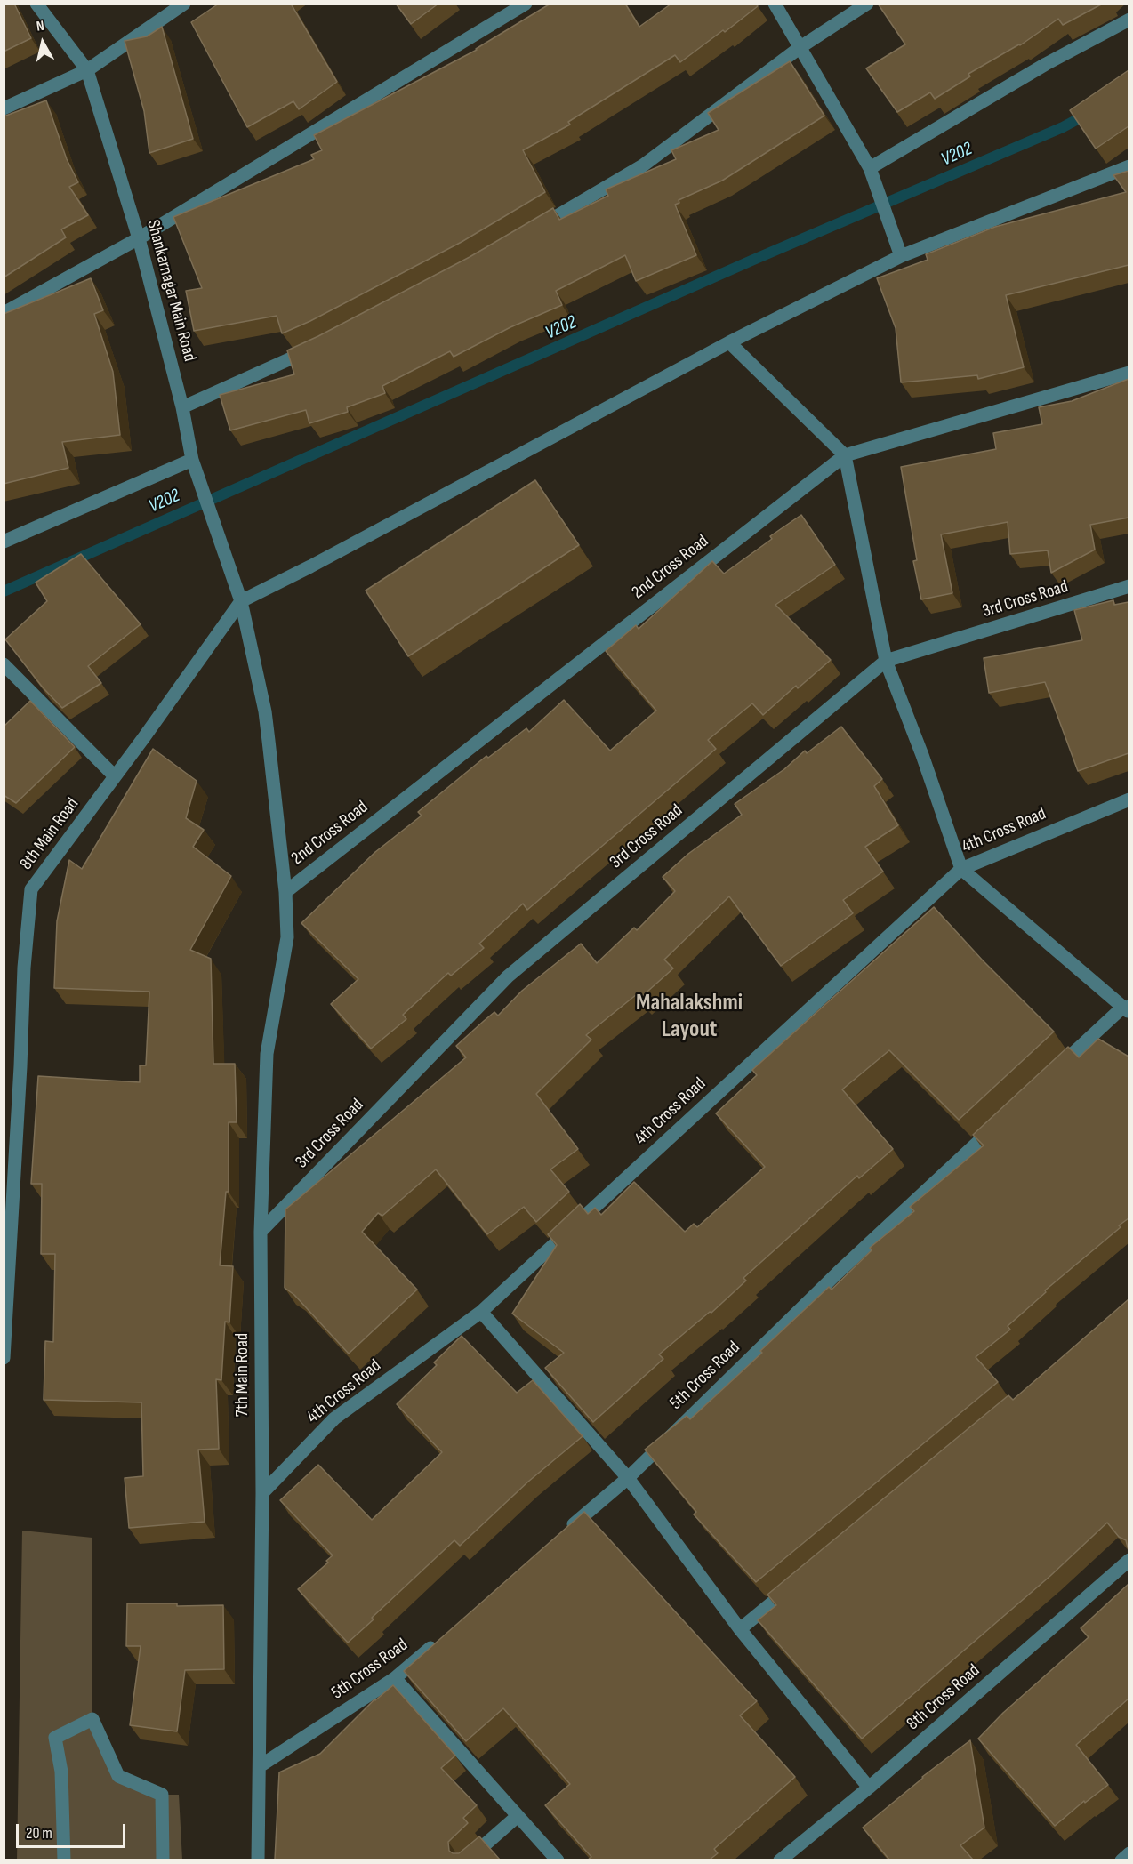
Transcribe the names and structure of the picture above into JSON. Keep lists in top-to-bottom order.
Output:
{
  "streets": {
    "street": [
      "Shankarnagar Main Road",
      "2nd Cross Road",
      "3rd Cross Road",
      "4th Cross Road",
      "8th Main Road",
      "7th Main Road",
      "5th Cross Road",
      "8th Cross Road"
    ]
  },
  "crossings": [
    ["Shankarnagar Main Road", "2nd Cross Road"],
    ["Shankarnagar Main Road", "8th Main Road"],
    ["Shankarnagar Main Road", "7th Main Road"],
    ["2nd Cross Road", "7th Main Road"],
    ["3rd Cross Road", "7th Main Road"],
    ["4th Cross Road", "7th Main Road"],
    ["7th Main Road", "5th Cross Road"]
  ],
  "districts": ["Mahalakshmi Layout"],
  "water": ["V202"],
  "scale_bar": "20 m",
  "north": "top"
}
